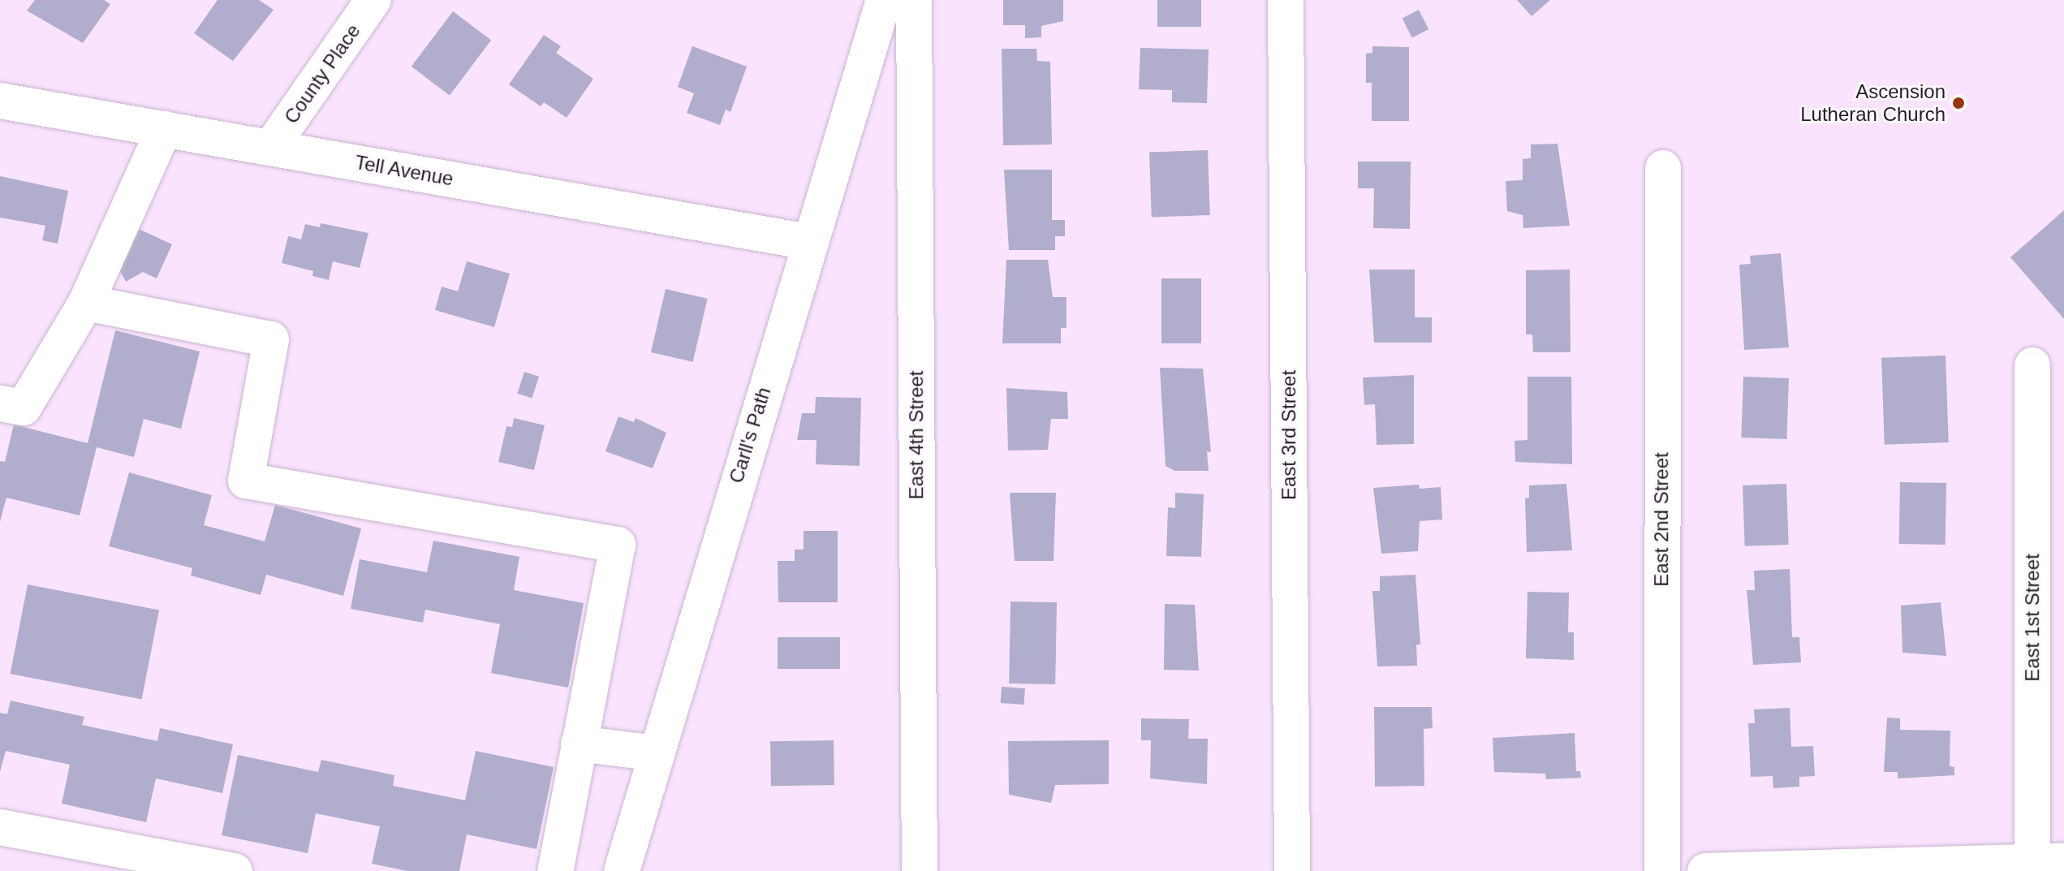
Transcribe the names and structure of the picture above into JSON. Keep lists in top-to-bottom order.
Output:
{
  "streets": {
    "street": [
      "County Place",
      "Tell Avenue",
      "Carll's Path",
      "East 4th Street",
      "East 3rd Street",
      "East 2nd Street",
      "East 1st Street"
    ]
  },
  "crossings": [
    ["County Place", "Tell Avenue"],
    ["Tell Avenue", "Carll's Path"]
  ],
  "places": ["Ascension Lutheran Church"]
}
